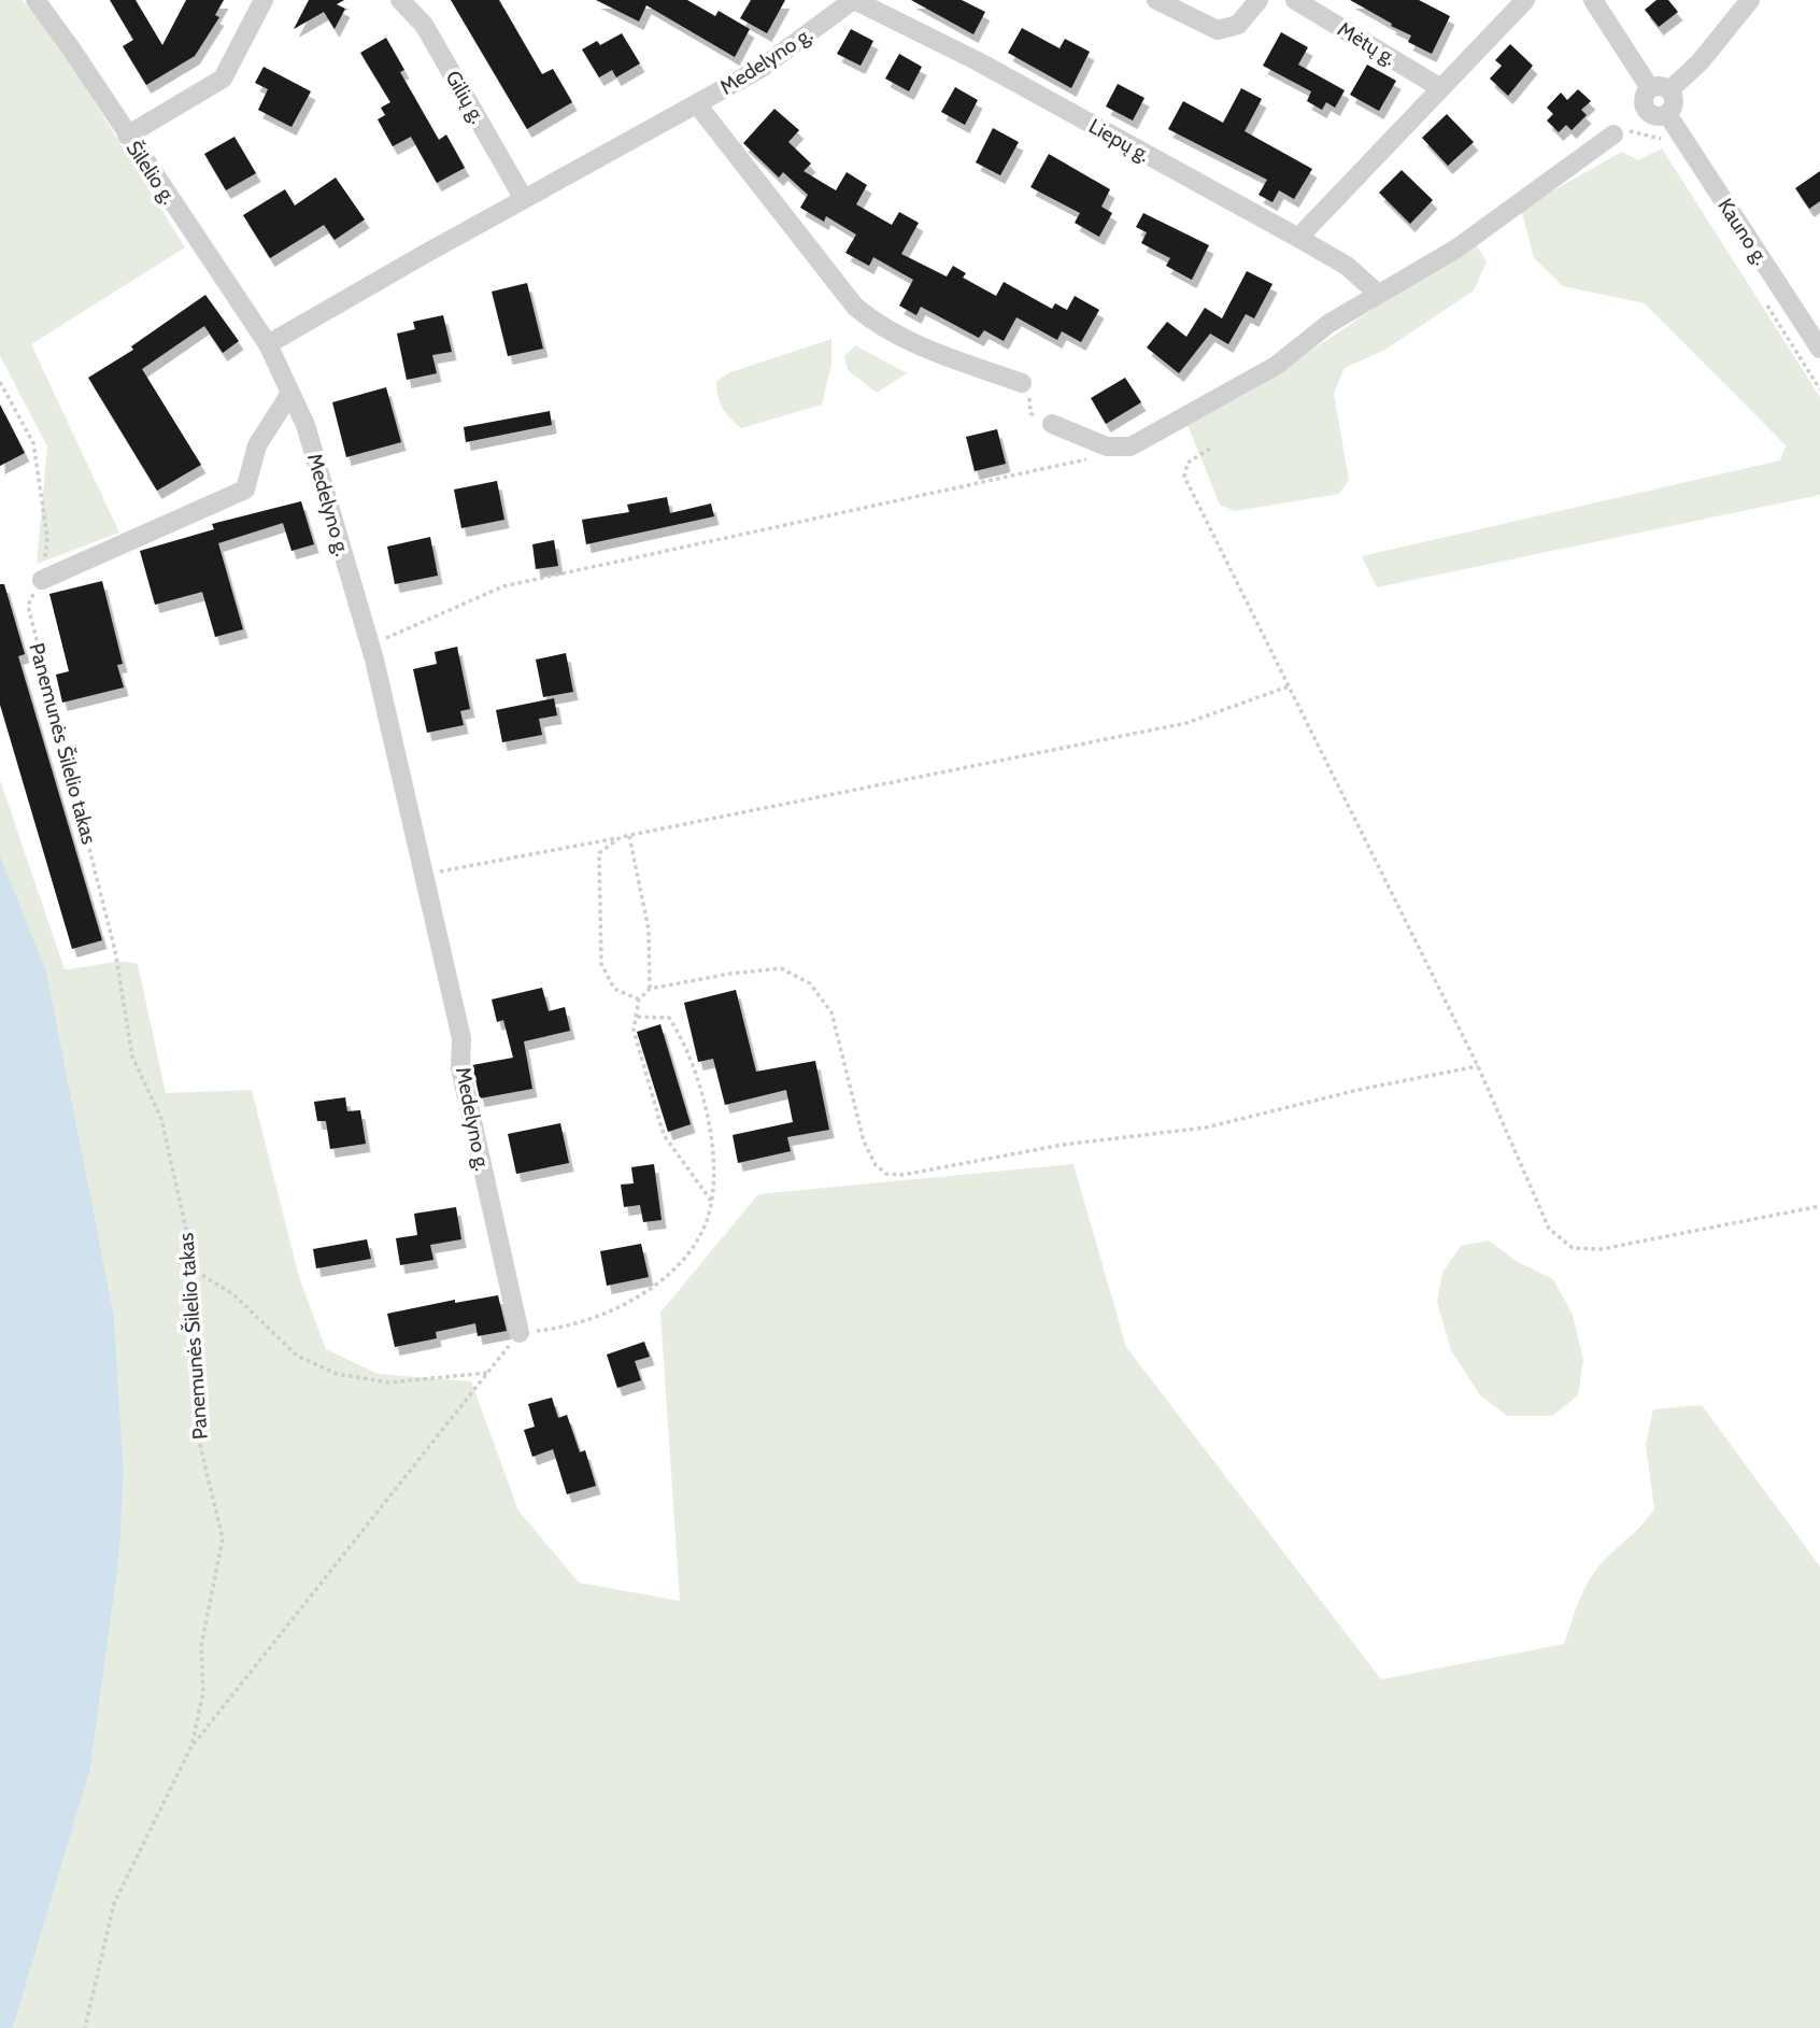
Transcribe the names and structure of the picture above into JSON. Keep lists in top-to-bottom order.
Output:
{
  "streets": {
    "street": [
      "Mėtų g.",
      "Medelyno g.",
      "Gilių g.",
      "Liepų g.",
      "Šilelio g.",
      "Kauno g."
    ],
    "path": ["Panemunės Šilelio takas"]
  },
  "crossings": [
    ["Medelyno g.", "Gilių g."],
    ["Medelyno g.", "Liepų g."],
    ["Medelyno g.", "Šilelio g."]
  ]
}
